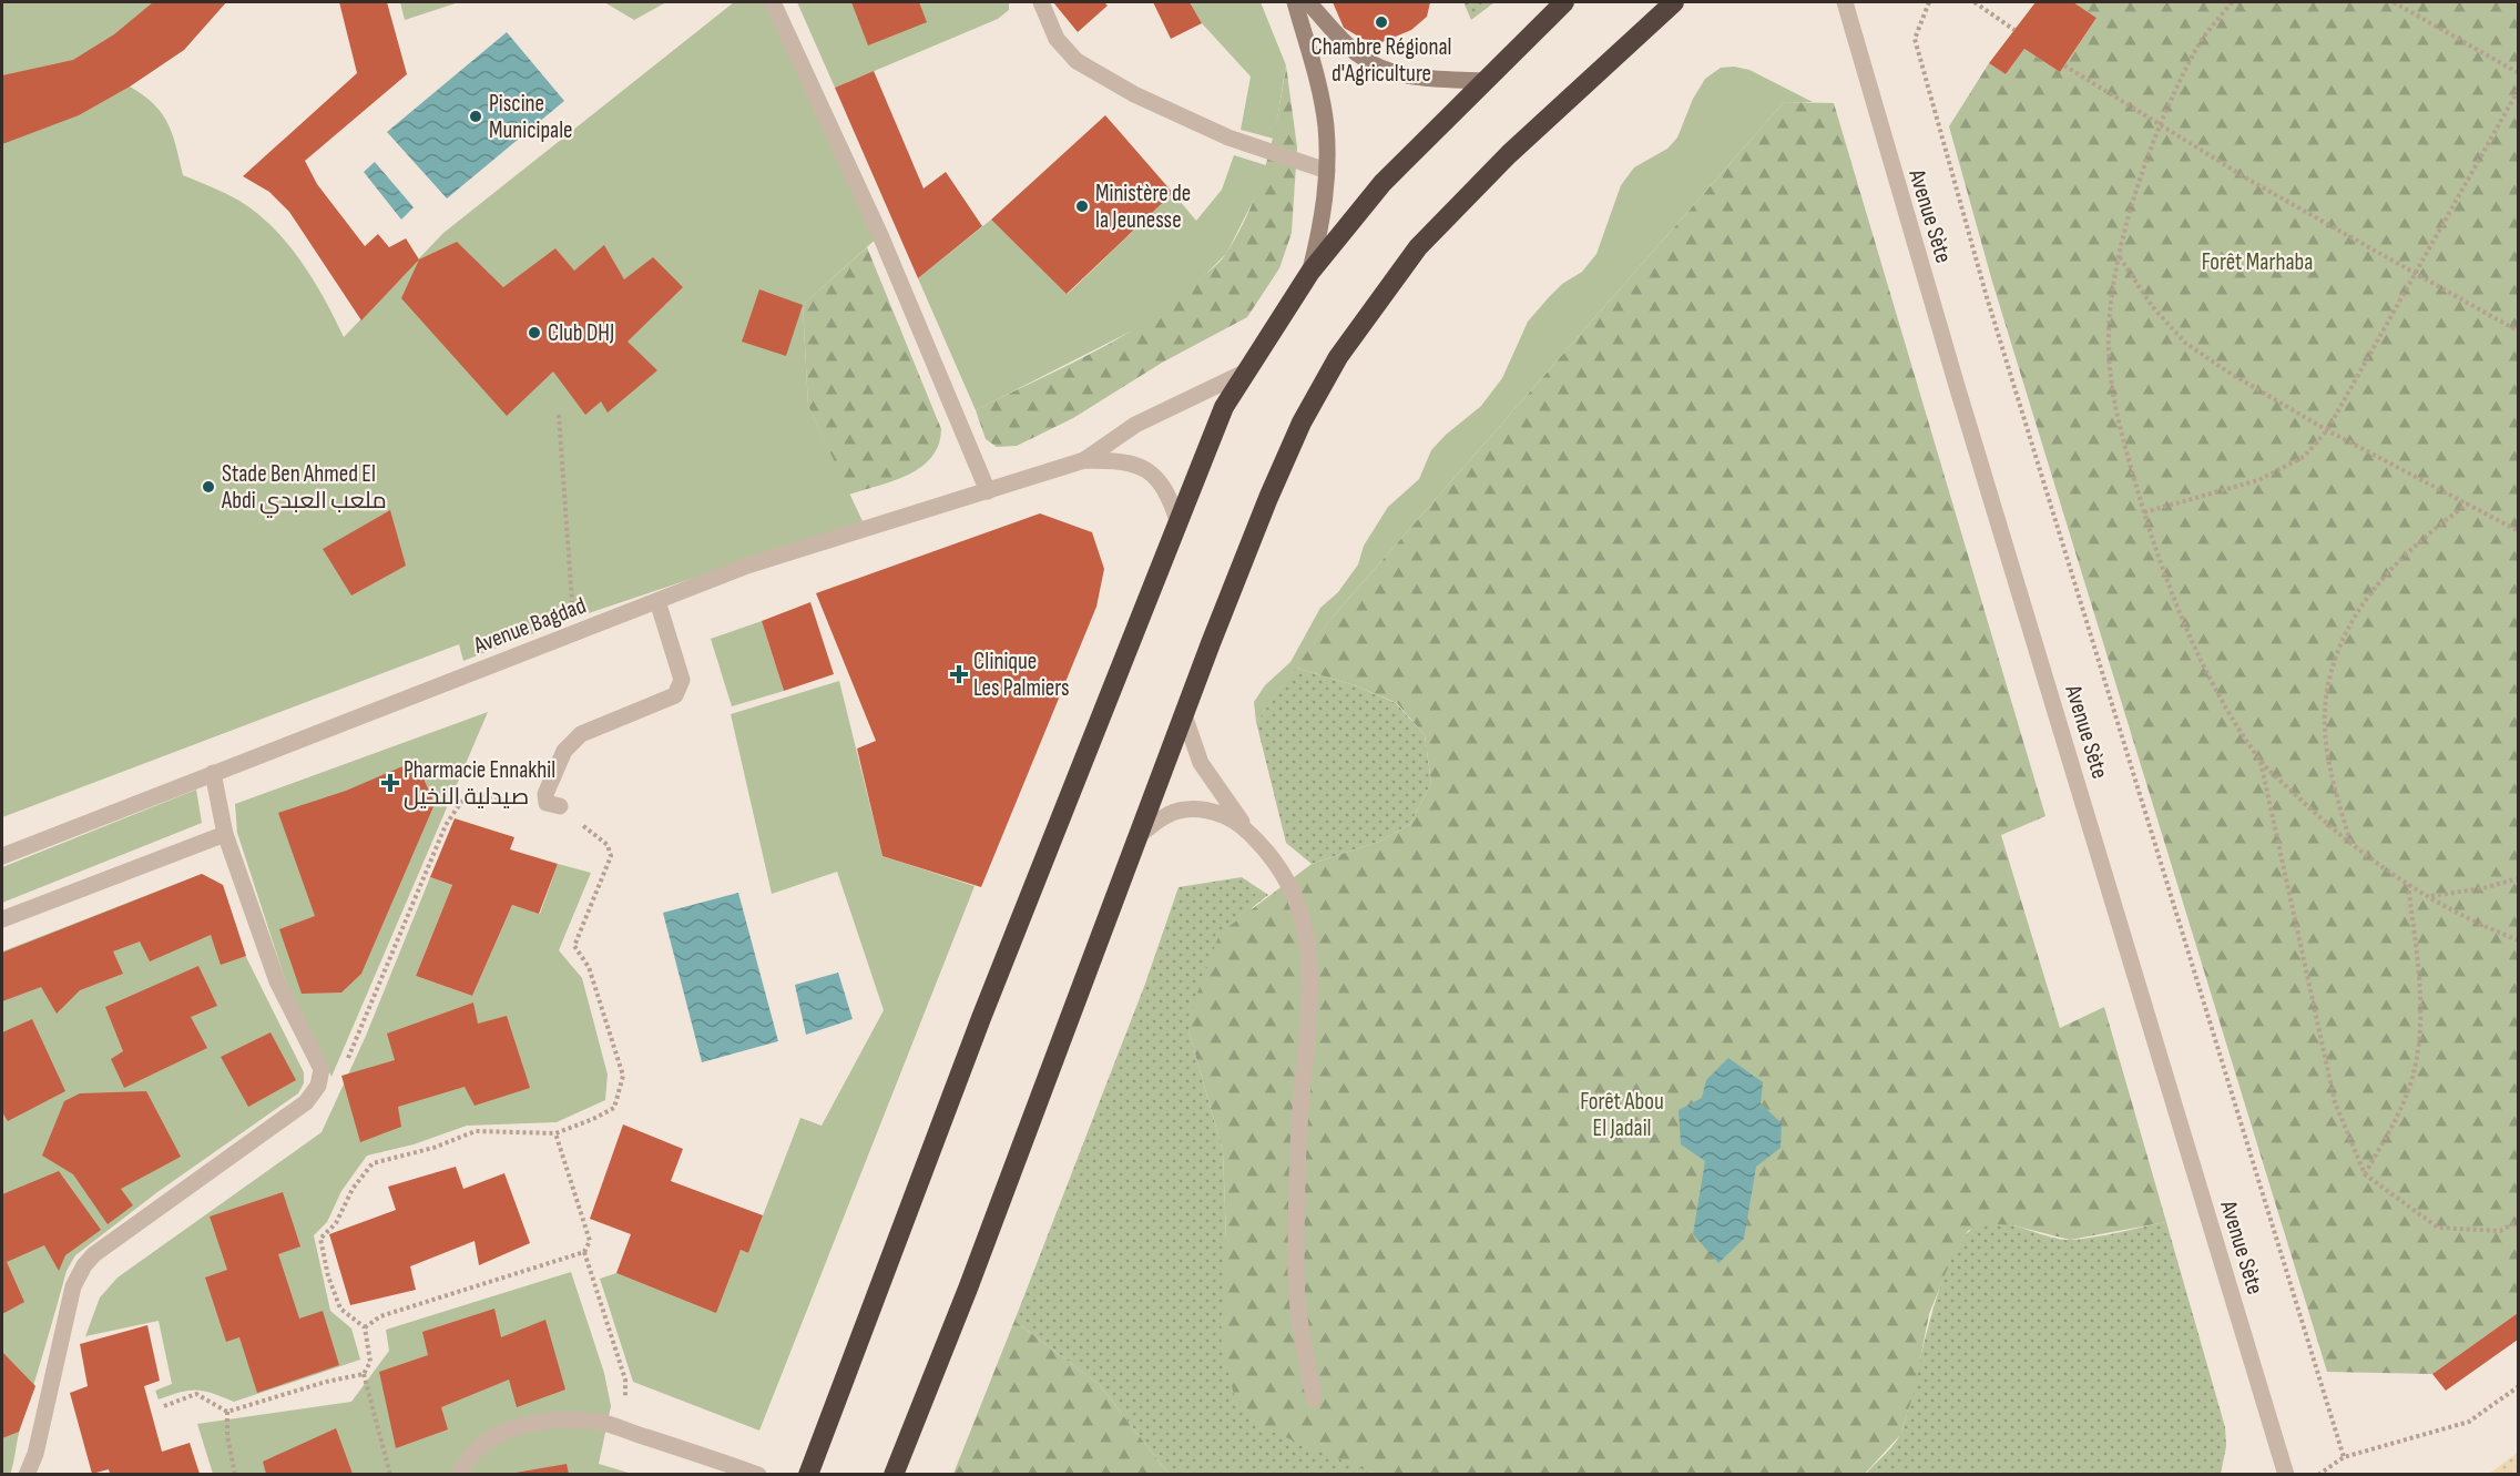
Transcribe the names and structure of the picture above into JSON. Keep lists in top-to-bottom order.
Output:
{
  "streets": {
    "street": ["Avenue Sète", "Avenue Bagdad"]
  },
  "parks": ["Forêt Marhaba", "Forêt Abou El Jadail"],
  "places": {
    "other": [
      "Chambre Régional d'Agriculture",
      "Piscine Municipale",
      "Ministère de la Jeunesse",
      "Club DHJ",
      "Stade Ben Ahmed El Abdi ملعب العبدي"
    ],
    "health": ["Clinique Les Palmiers", "Pharmacie Ennakhil صيدلية النخيل"]
  }
}
